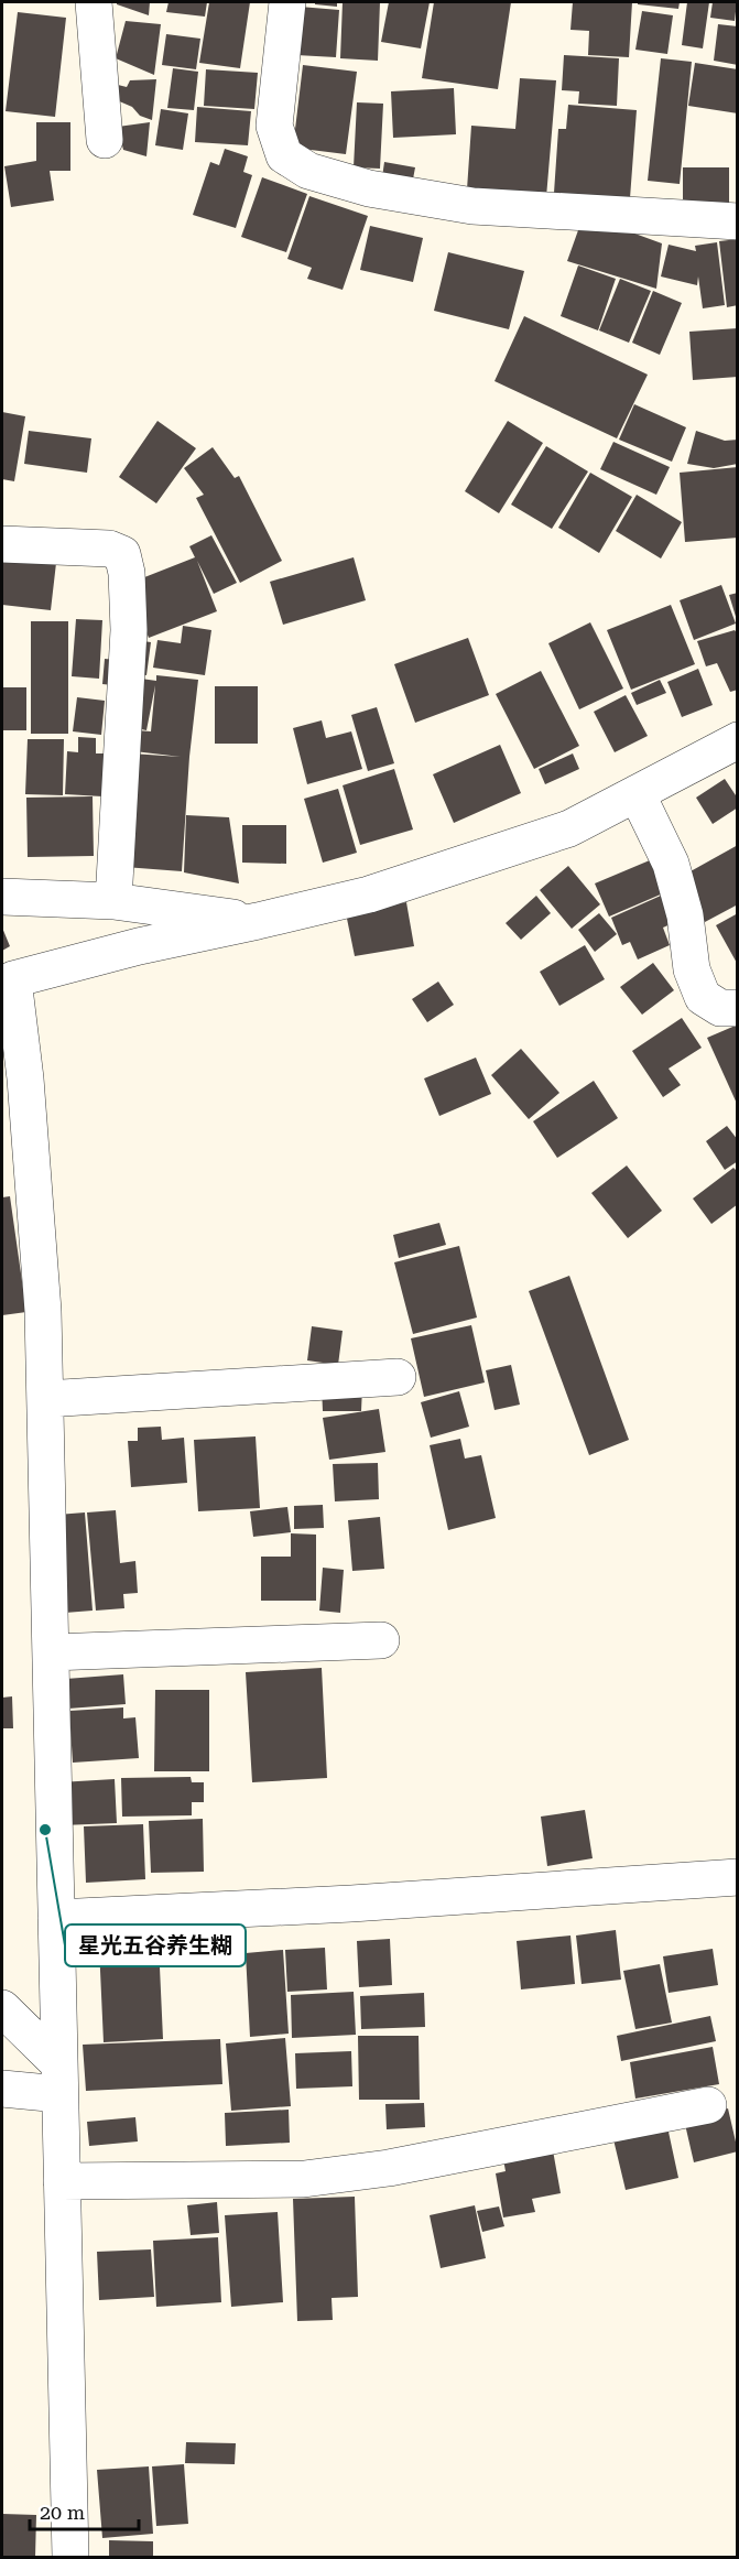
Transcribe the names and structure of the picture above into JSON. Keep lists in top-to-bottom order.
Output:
{
  "places": ["星光五谷养生糊"],
  "scale_bar": "20 m"
}
